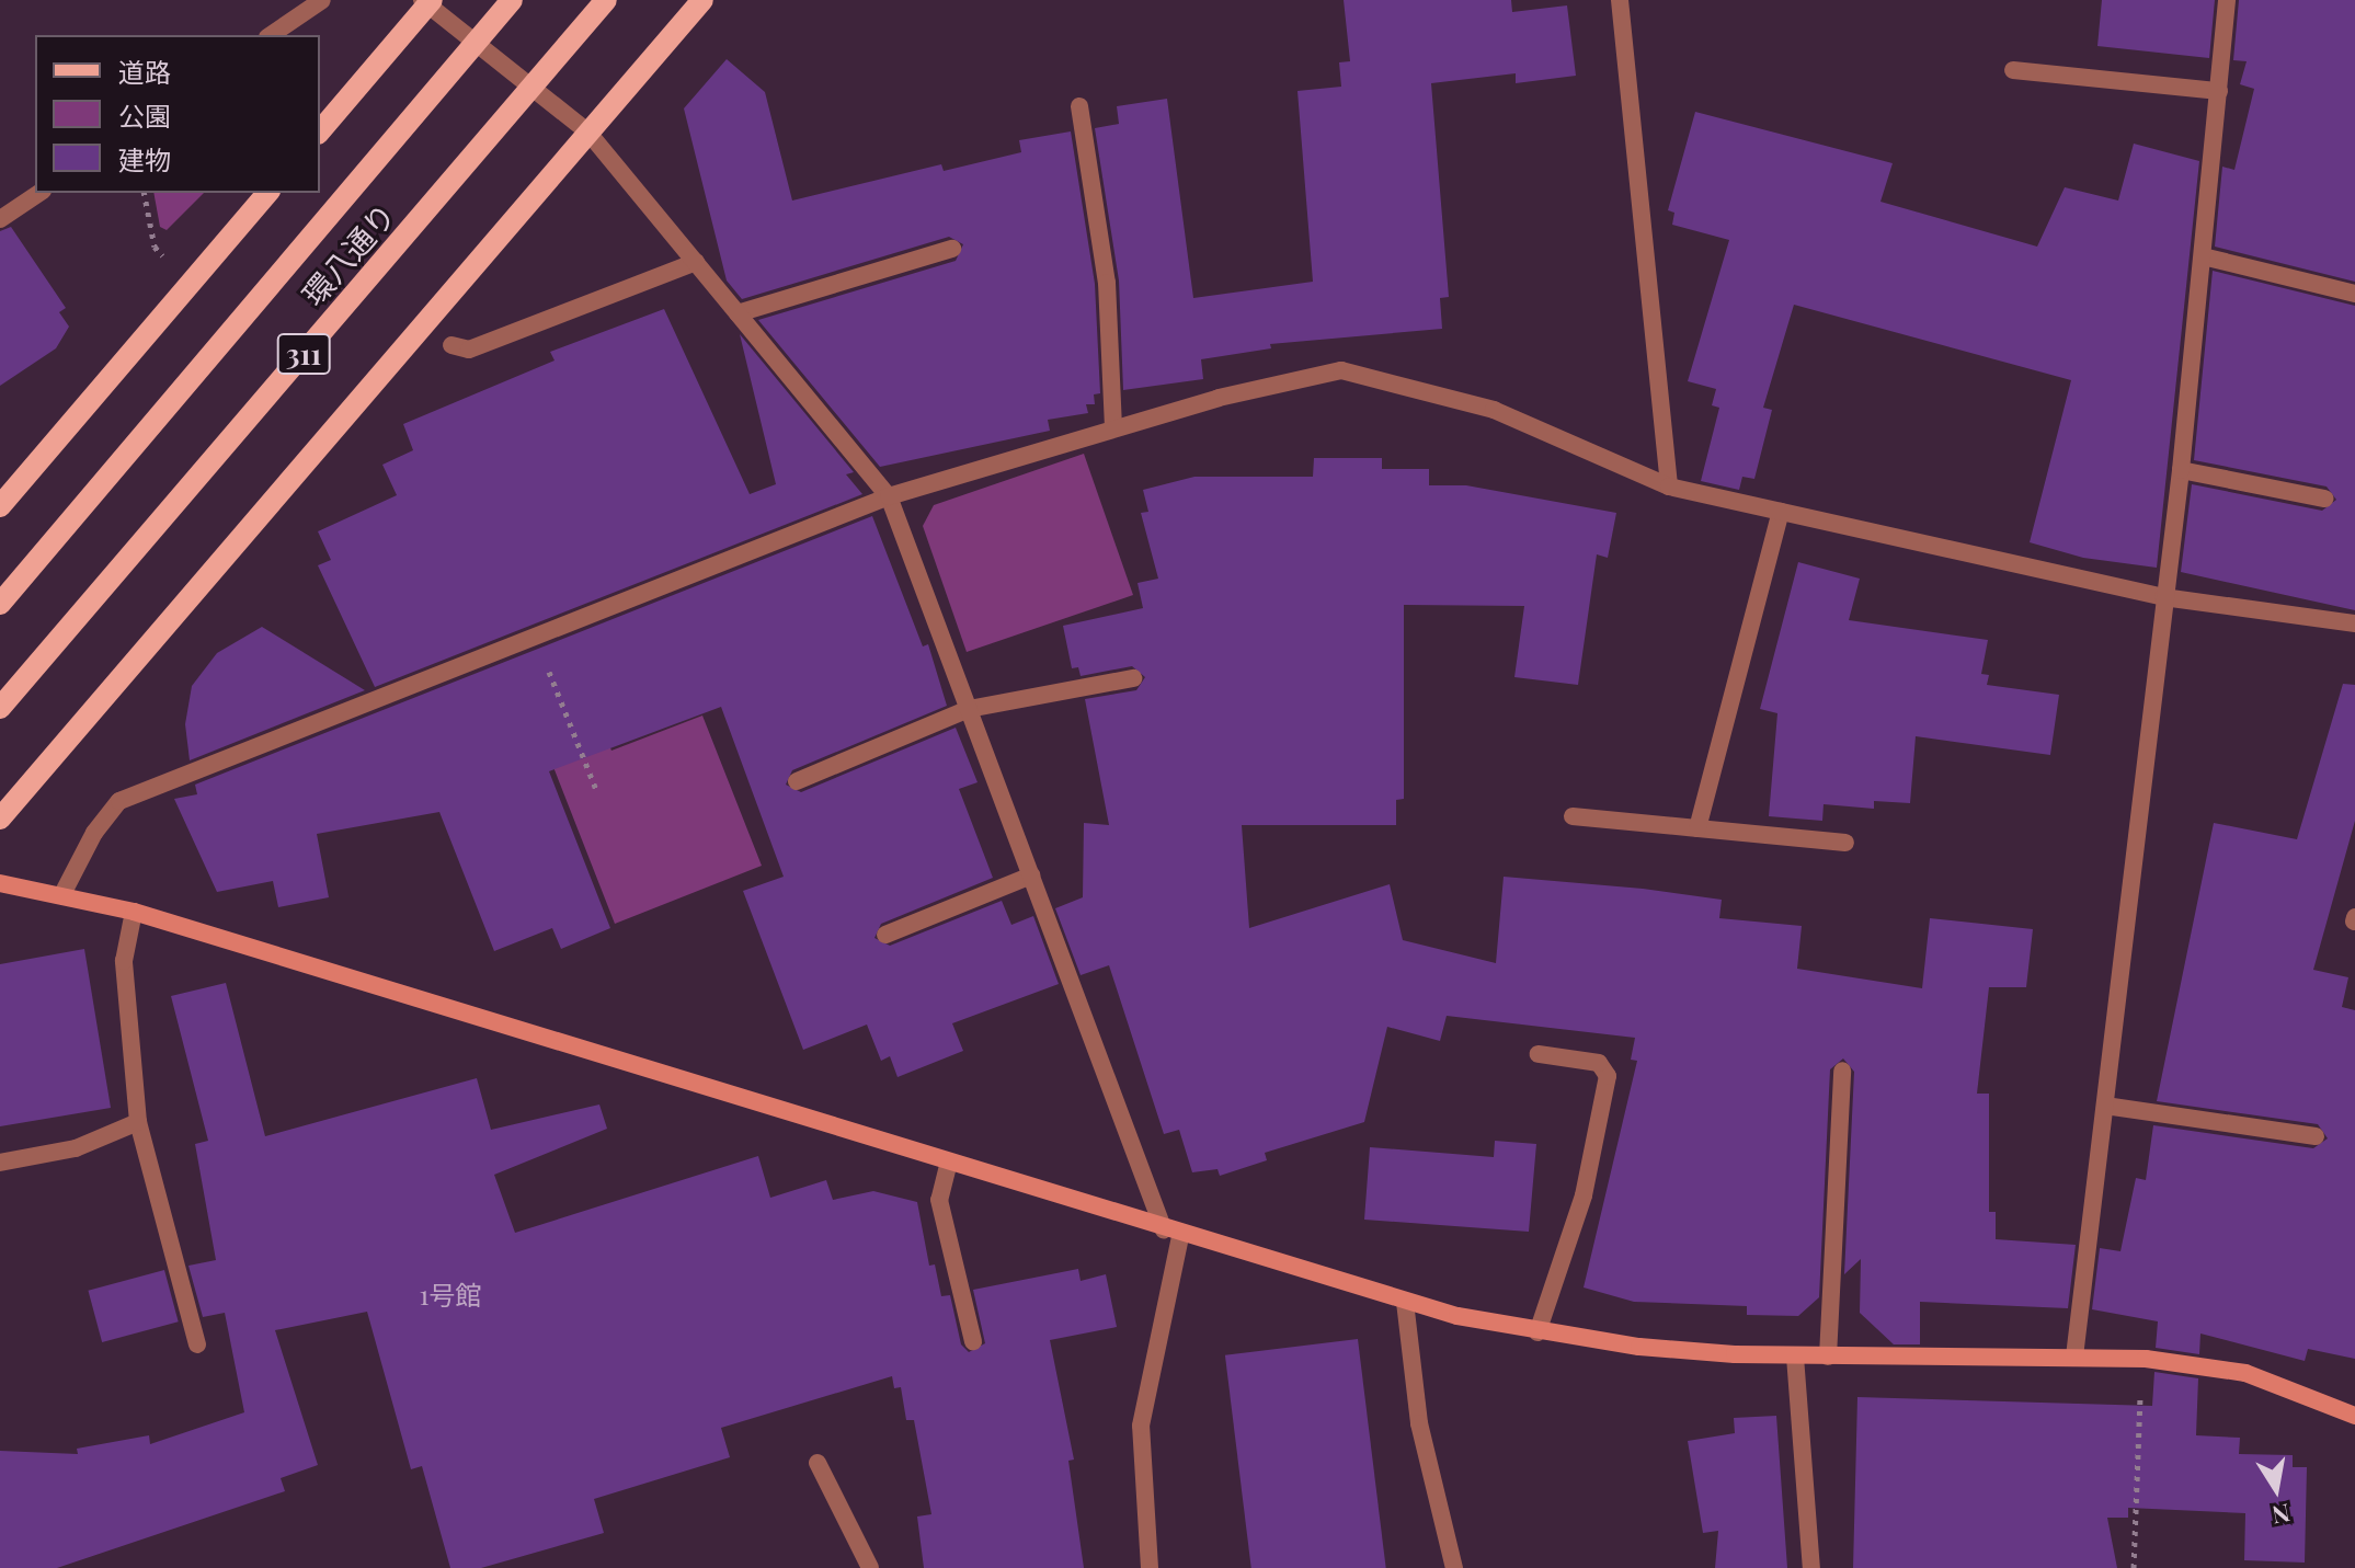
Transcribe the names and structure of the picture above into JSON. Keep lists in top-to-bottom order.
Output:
{
  "streets": {
    "main road": ["環八通り", "311"]
  },
  "house_numbers": ["1号館"],
  "legend": ["道路", "公園", "建物"],
  "north": "bottom"
}
